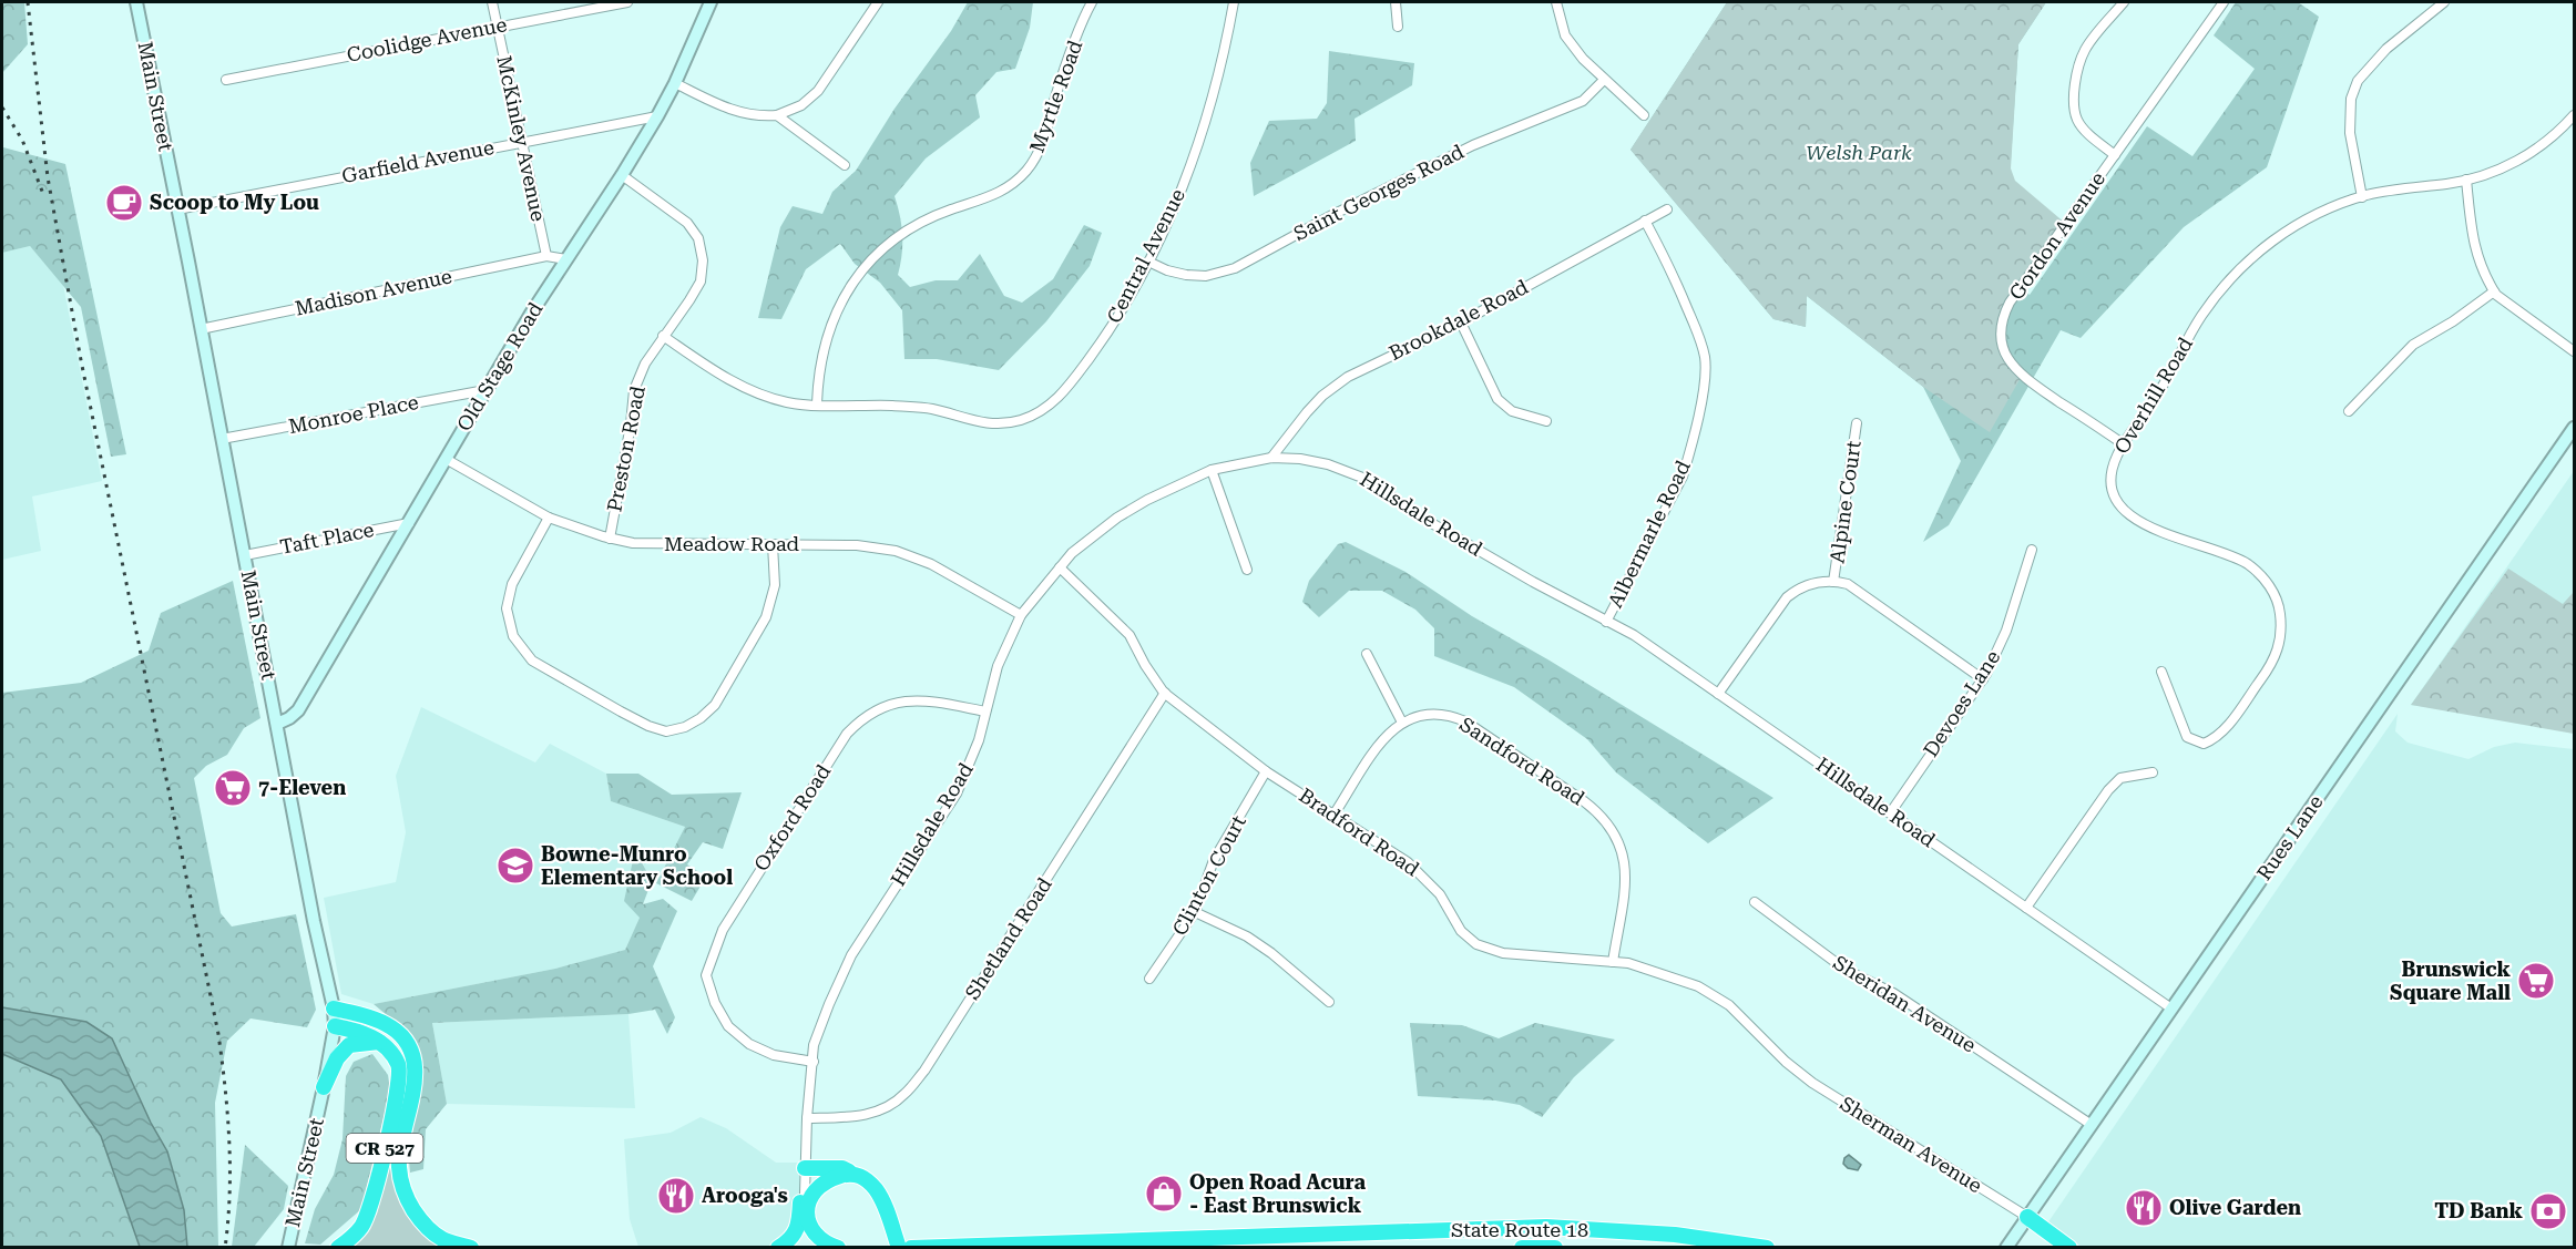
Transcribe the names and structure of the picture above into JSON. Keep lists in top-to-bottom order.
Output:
{
  "streets": {
    "highway": ["CR 527", "State Route 18"],
    "main road": ["Main Street", "Old Stage Road", "Rues Lane"],
    "street": [
      "Coolidge Avenue",
      "Myrtle Road",
      "McKinley Avenue",
      "Garfield Avenue",
      "Saint Georges Road",
      "Gordon Avenue",
      "Central Avenue",
      "Madison Avenue",
      "Brookdale Road",
      "Overhill Road",
      "Monroe Place",
      "Preston Road",
      "Alpine Court",
      "Hillsdale Road",
      "Albermarle Road",
      "Taft Place",
      "Meadow Road",
      "Devoes Lane",
      "Sandford Road",
      "Oxford Road",
      "Bradford Road",
      "Clinton Court",
      "Shetland Road",
      "Sheridan Avenue",
      "Sherman Avenue"
    ]
  },
  "crossings": [
    ["Coolidge Avenue", "McKinley Avenue"],
    ["Main Street", "Garfield Avenue"],
    ["Main Street", "Madison Avenue"],
    ["Main Street", "Old Stage Road"],
    ["Main Street", "Monroe Place"],
    ["Main Street", "Taft Place"],
    ["Myrtle Road", "Central Avenue"],
    ["McKinley Avenue", "Garfield Avenue"],
    ["McKinley Avenue", "Madison Avenue"],
    ["Garfield Avenue", "Old Stage Road"],
    ["Saint Georges Road", "Central Avenue"],
    ["Gordon Avenue", "Overhill Road"],
    ["Central Avenue", "Preston Road"],
    ["Brookdale Road", "Hillsdale Road"],
    ["Brookdale Road", "Albermarle Road"],
    ["Old Stage Road", "Monroe Place"],
    ["Old Stage Road", "Preston Road"],
    ["Old Stage Road", "Taft Place"],
    ["Old Stage Road", "Meadow Road"],
    ["Preston Road", "Meadow Road"],
    ["Hillsdale Road", "Albermarle Road"],
    ["Hillsdale Road", "Meadow Road"],
    ["Hillsdale Road", "Devoes Lane"],
    ["Hillsdale Road", "Oxford Road"],
    ["Hillsdale Road", "Bradford Road"],
    ["Hillsdale Road", "Rues Lane"],
    ["Hillsdale Road", "Shetland Road"],
    ["Sandford Road", "Bradford Road"],
    ["Bradford Road", "Clinton Court"],
    ["Bradford Road", "Shetland Road"],
    ["Bradford Road", "Sherman Avenue"],
    ["Rues Lane", "Sheridan Avenue"],
    ["Rues Lane", "Sherman Avenue"]
  ],
  "parks": ["Welsh Park"],
  "places": {
    "cafe": ["Scoop to My Lou"],
    "supermarket": ["7-Eleven", "Brunswick Square Mall"],
    "school or university": ["Bowne-Munro Elementary School"],
    "shop": ["Open Road Acura - East Brunswick"],
    "restaurant": ["Arooga's", "Olive Garden"],
    "bank": ["TD Bank"]
  }
}
